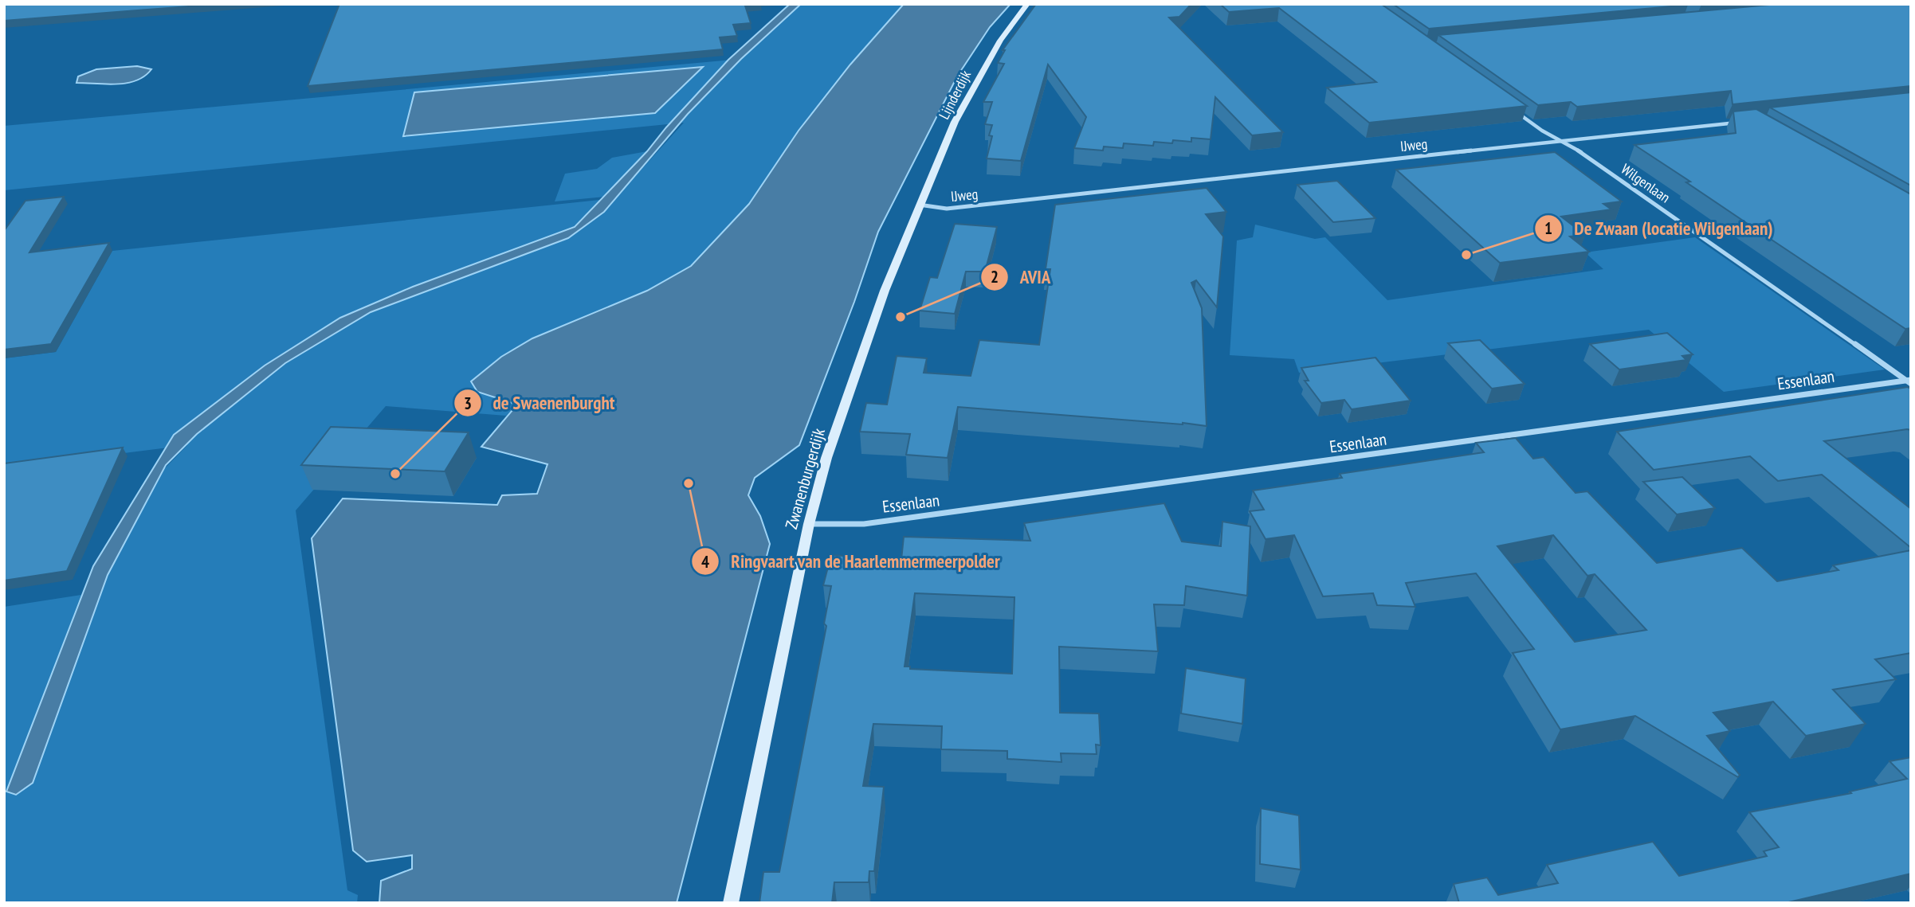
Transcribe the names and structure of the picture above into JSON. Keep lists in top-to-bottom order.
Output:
{
  "streets": {
    "street": [
      "Lijnderdijk",
      "IJweg",
      "Wilgenlaan",
      "Essenlaan",
      "Zwanenburgerdijk"
    ]
  },
  "crossings": [
    ["Lijnderdijk", "IJweg"],
    ["Lijnderdijk", "Zwanenburgerdijk"],
    ["IJweg", "Wilgenlaan"],
    ["IJweg", "Zwanenburgerdijk"],
    ["Wilgenlaan", "Essenlaan"],
    ["Essenlaan", "Zwanenburgerdijk"]
  ],
  "places": [
    "De Zwaan (locatie Wilgenlaan)",
    "AVIA",
    "de Swaenenburght",
    "Ringvaart van de Haarlemmermeerpolder"
  ]
}
